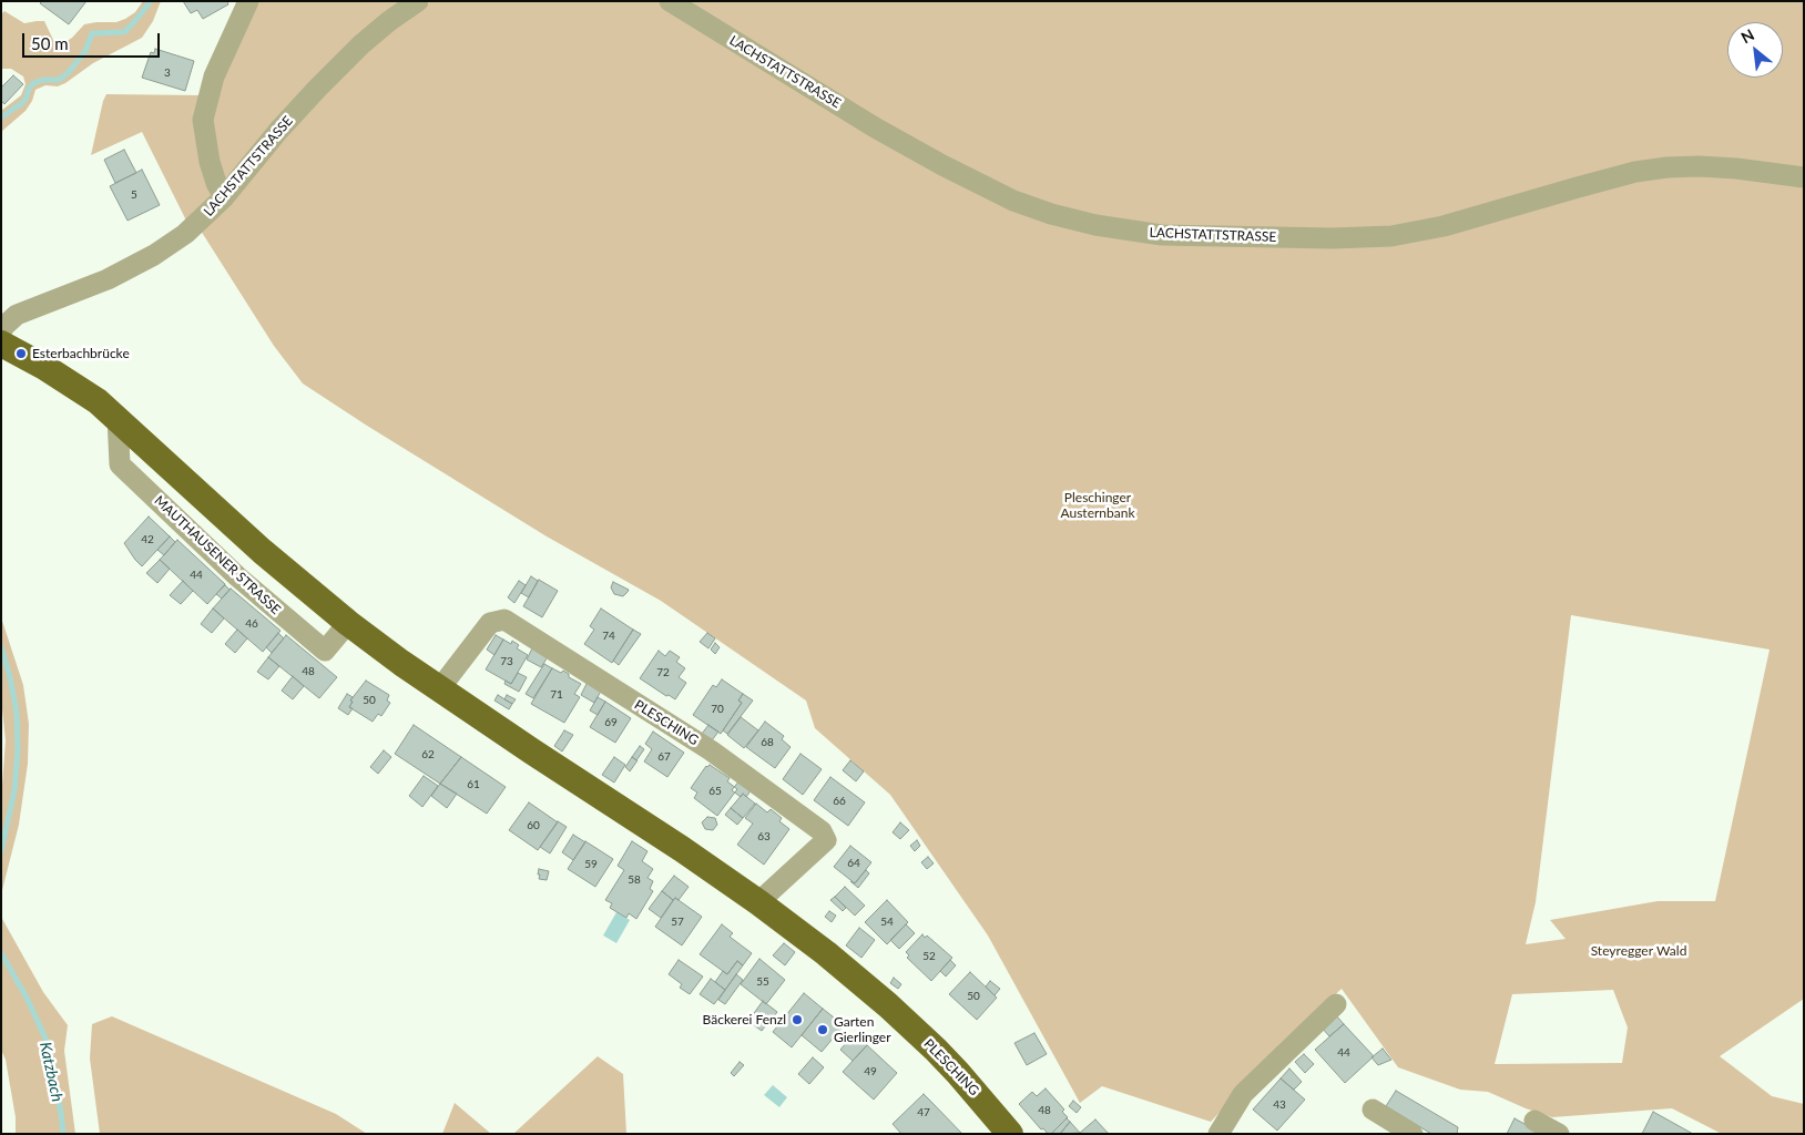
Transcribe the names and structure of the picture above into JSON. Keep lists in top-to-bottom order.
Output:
{
  "streets": {
    "main road": ["PLESCHING"],
    "street": ["LACHSTATTSTRASSE", "MAUTHAUSENER STRASSE"]
  },
  "crossings": [
    ["MAUTHAUSENER STRASSE", "PLESCHING"]
  ],
  "water": ["Katzbach"],
  "parks": ["Pleschinger Austernbank", "Steyregger Wald"],
  "places": ["Esterbachbrücke", "Bäckerei Fenzl", "Garten Gierlinger"],
  "house_numbers": [
    "3",
    "5",
    "42",
    "44",
    "46",
    "74",
    "73",
    "48",
    "72",
    "71",
    "50",
    "70",
    "69",
    "68",
    "62",
    "67",
    "61",
    "65",
    "66",
    "60",
    "63",
    "64",
    "59",
    "58",
    "57",
    "54",
    "52",
    "55",
    "50",
    "44",
    "49",
    "43",
    "48",
    "47"
  ],
  "scale_bar": "50 m",
  "north": "top left"
}
